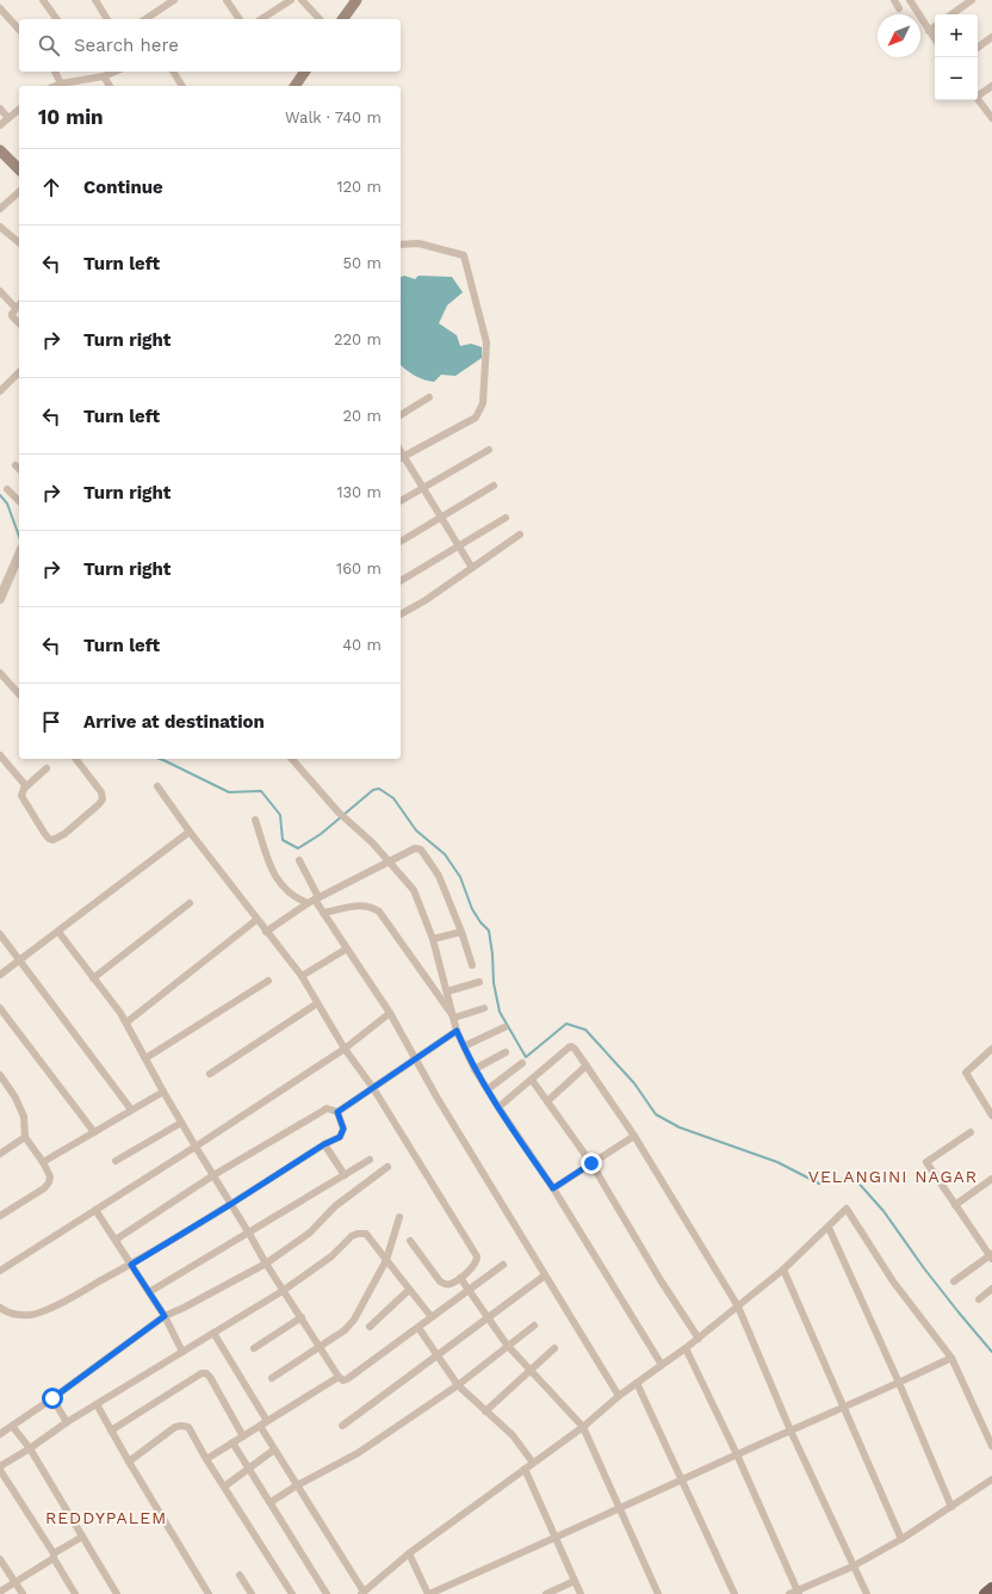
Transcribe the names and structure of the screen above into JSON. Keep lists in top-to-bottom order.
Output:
{
  "districts": ["VELANGINI NAGAR", "REDDYPALEM"],
  "north": "bottom left",
  "page": {
    "map_buttons": ["+", "−"],
    "search": "Search here",
    "heading": ["10 min", "Walk · 740 m"],
    "list": [
      ["Continue", "120 m"],
      ["Turn left", "50 m"],
      ["Turn right", "220 m"],
      ["Turn left", "20 m"],
      ["Turn right", "130 m"],
      ["Turn right", "160 m"],
      ["Turn left", "40 m"],
      "Arrive at destination"
    ]
  }
}
